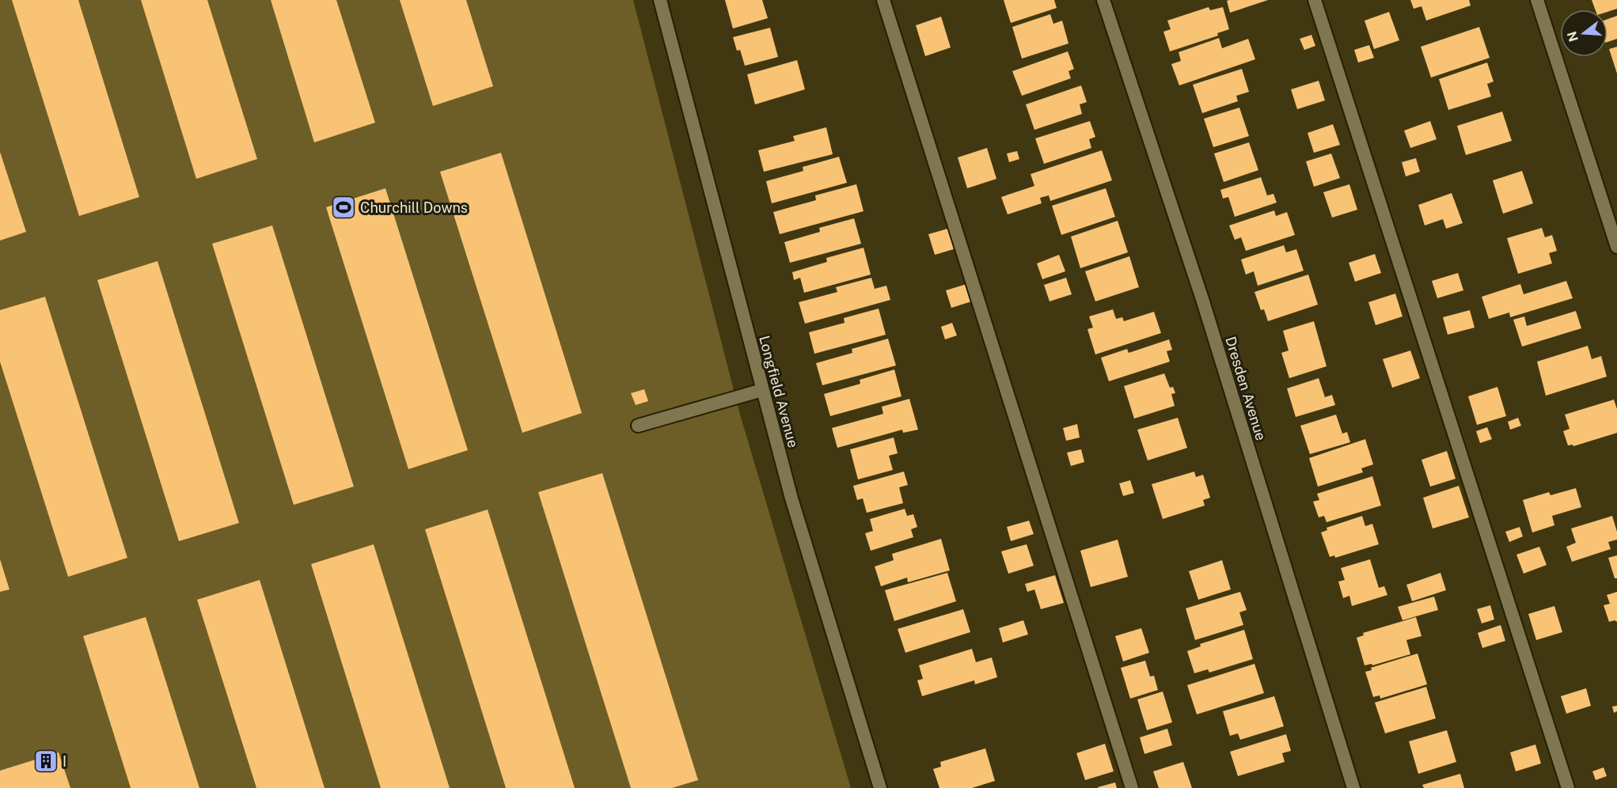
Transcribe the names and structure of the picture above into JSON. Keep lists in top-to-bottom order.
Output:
{
  "streets": {
    "street": ["Dresden Avenue", "Longfield Avenue"]
  },
  "places": {
    "sports": ["Churchill Downs"],
    "building": ["I"]
  },
  "north": "left"
}
